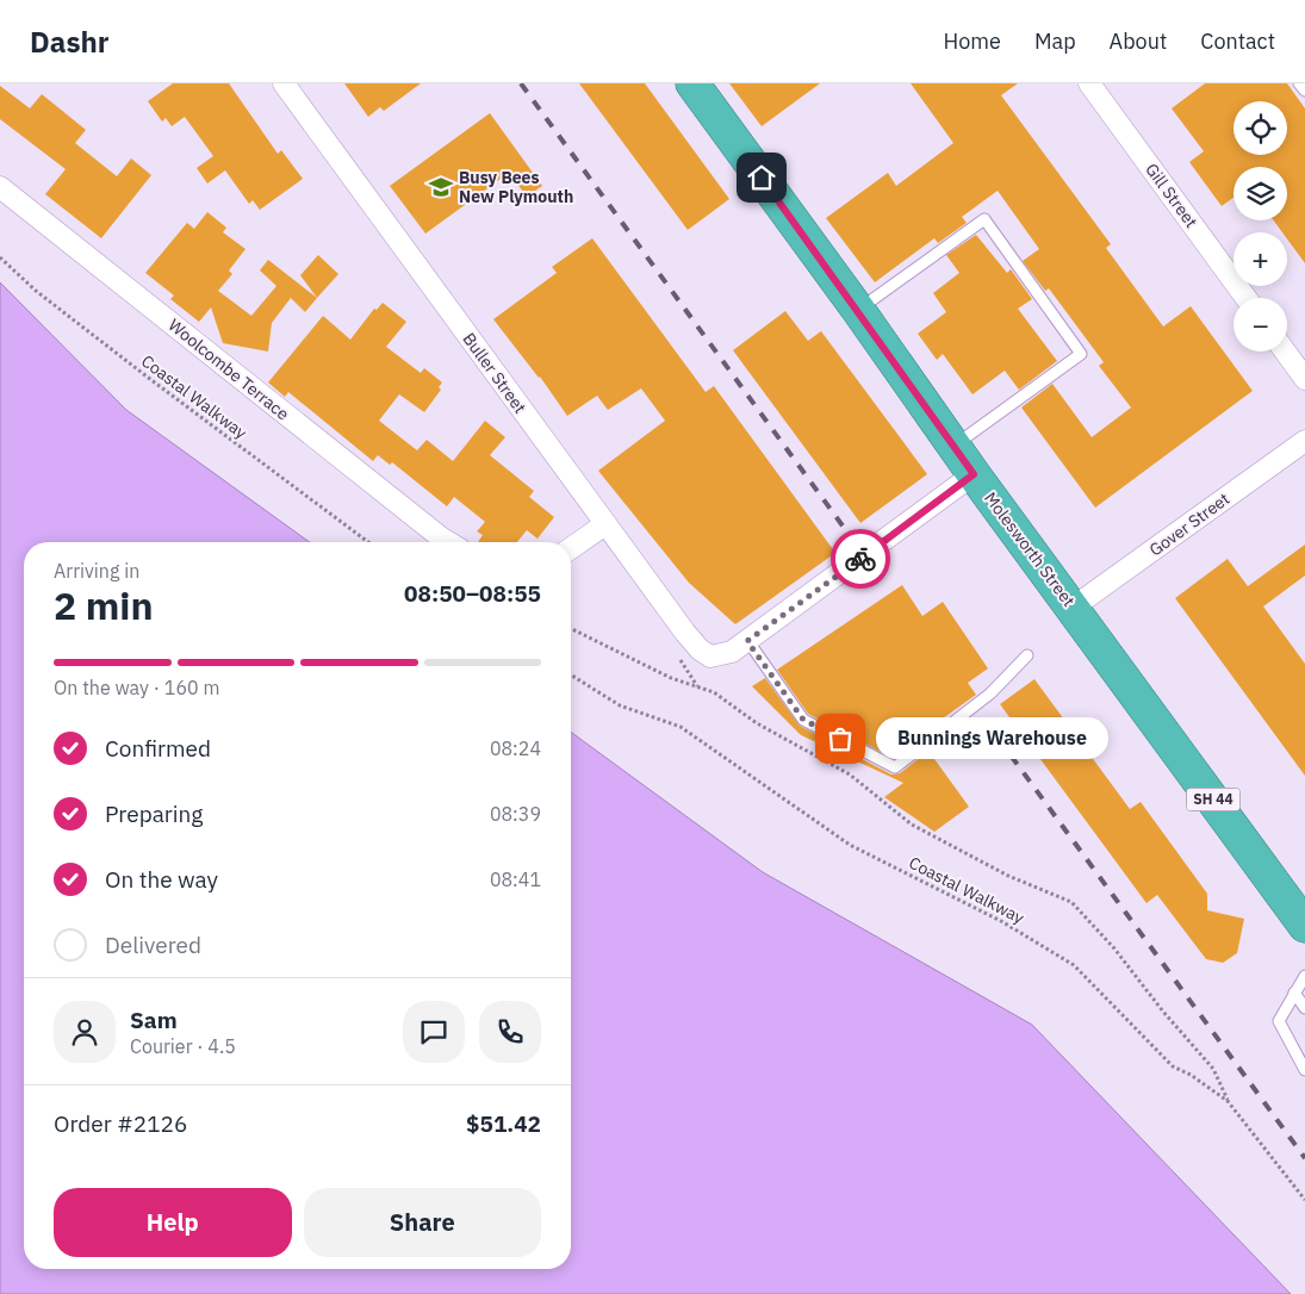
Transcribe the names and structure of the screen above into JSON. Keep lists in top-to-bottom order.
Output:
{
  "streets": {
    "highway": ["Molesworth Street", "SH 44"],
    "street": [
      "Gill Street",
      "Woolcombe Terrace",
      "Buller Street",
      "Gover Street"
    ],
    "path": ["Coastal Walkway"]
  },
  "crossings": [
    ["Gover Street", "Molesworth Street"]
  ],
  "places": {
    "school or university": ["Busy Bees New Plymouth"],
    "other": ["Bunnings Warehouse"]
  },
  "page": {
    "header": "Dashr",
    "nav": [
      "Home",
      "Map",
      "About",
      "Contact"
    ],
    "map_buttons": ["+", "−"],
    "heading": ["2 min", "Arriving in", "08:50–08:55"],
    "panel": [
      "Sam",
      "Courier · 4.5",
      "Order #2126",
      "$51.42"
    ],
    "bar": "On the way · 160 m",
    "list": [
      ["Confirmed", "08:24"],
      ["Preparing", "08:39"],
      ["On the way", "08:41"],
      "Delivered"
    ],
    "bubble": "Bunnings Warehouse",
    "buttons": ["Help", "Share"]
  }
}
